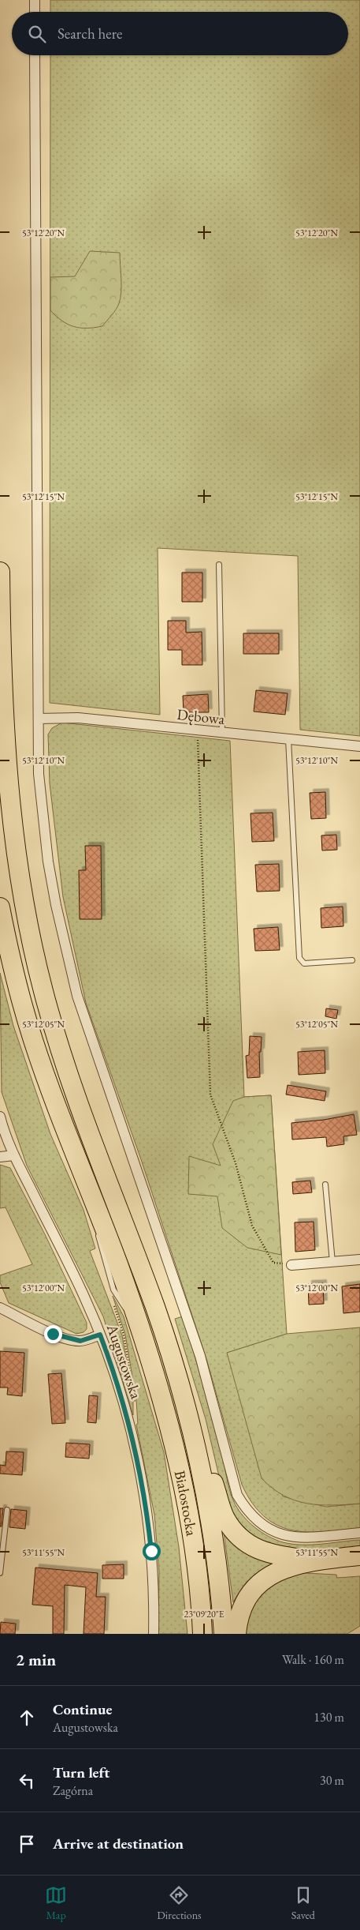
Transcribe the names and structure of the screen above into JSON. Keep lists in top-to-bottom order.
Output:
{
  "streets": {
    "highway": ["Białostocka"],
    "street": ["Dębowa", "Augustowska"]
  },
  "page": {
    "search": "Search here",
    "heading": ["2 min", "Walk · 160 m"],
    "list": [
      ["Continue", "Augustowska", "130 m"],
      ["Turn left", "Zagórna", "30 m"],
      "Arrive at destination"
    ],
    "nav": ["Map", "Directions", "Saved"]
  },
  "coordinates": [
    "53°12'20\"N",
    "53°12'15\"N",
    "53°12'10\"N",
    "53°12'05\"N",
    "53°12'00\"N",
    "53°11'55\"N",
    "23°09'20\"E"
  ]
}
